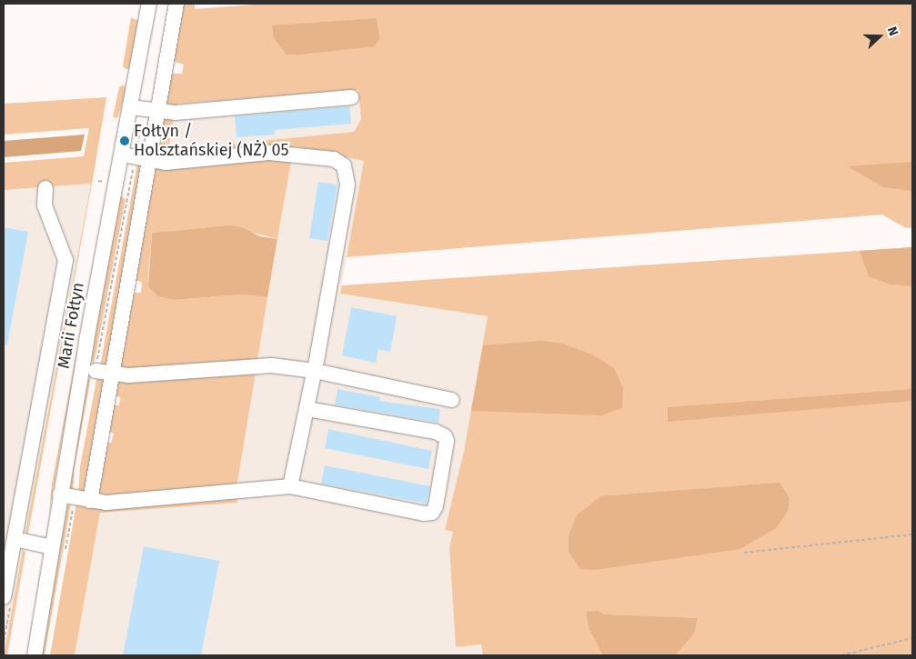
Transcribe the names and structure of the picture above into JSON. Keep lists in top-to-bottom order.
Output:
{
  "streets": {
    "street": ["Marii Fołtyn"]
  },
  "places": ["Fołtyn / Holsztańskiej (NŻ) 05"],
  "north": "right"
}
